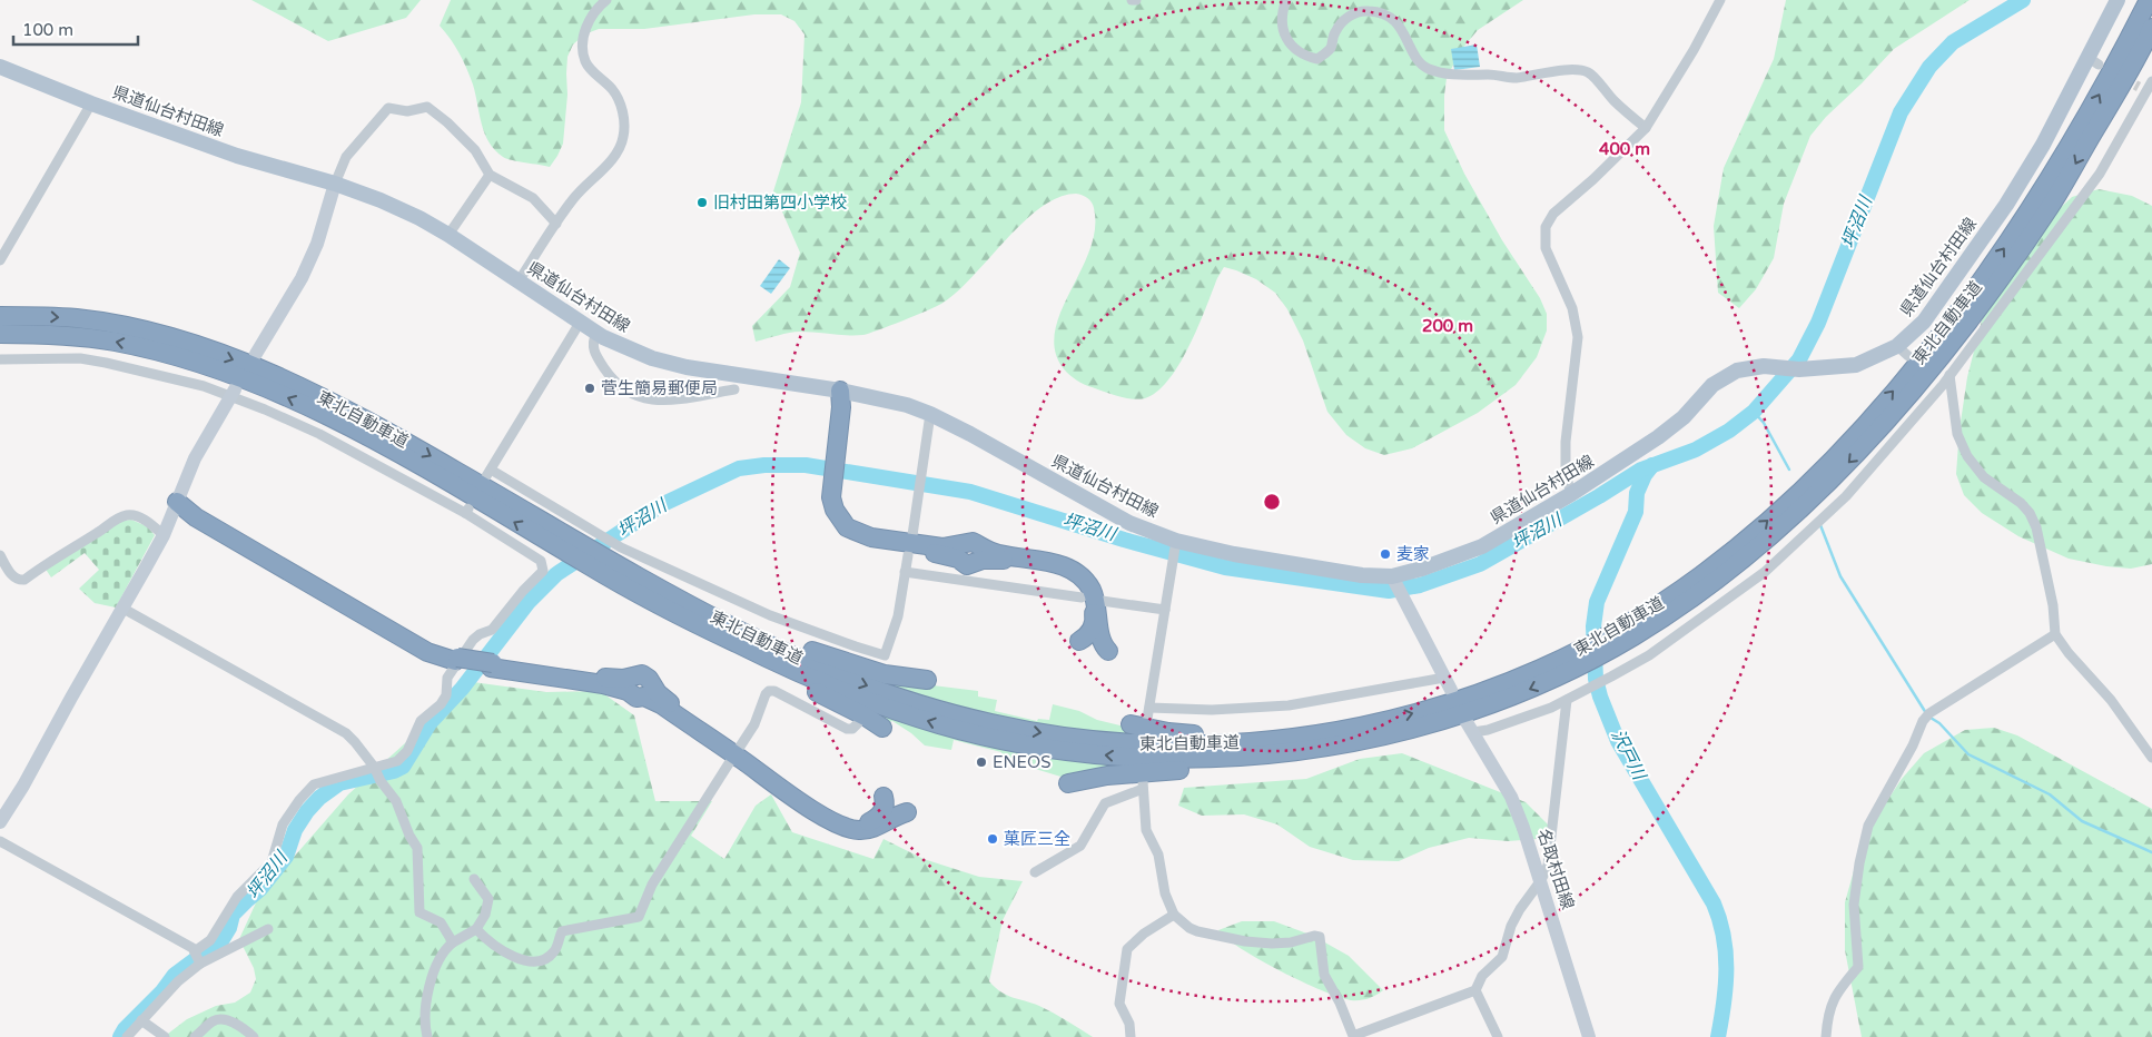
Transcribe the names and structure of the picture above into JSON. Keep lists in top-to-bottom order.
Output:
{
  "streets": {
    "highway": ["東北自動車道"],
    "main road": ["県道仙台村田線"],
    "street": ["名取村田線"]
  },
  "water": ["坪沼川", "沢戸川"],
  "places": [
    "旧村田第四小学校",
    "菅生簡易郵便局",
    "麦家",
    "ENEOS",
    "菓匠三全"
  ],
  "scale_bar": "100 m",
  "rings": ["400 m", "200 m"]
}
